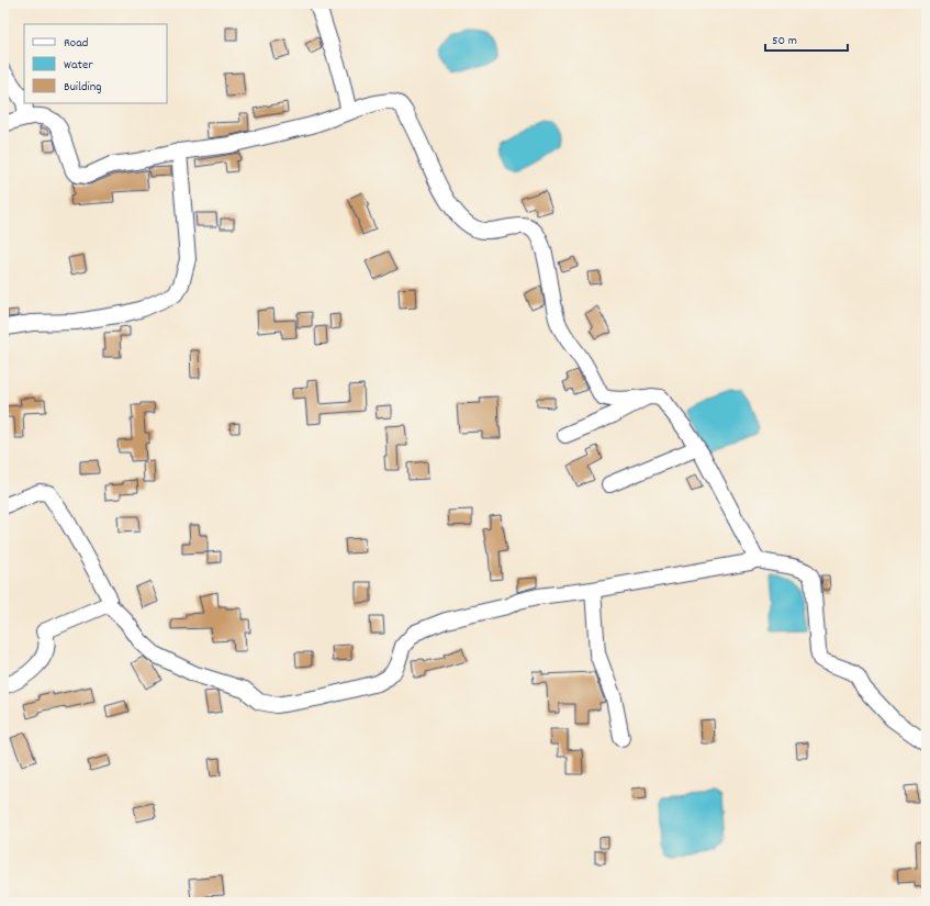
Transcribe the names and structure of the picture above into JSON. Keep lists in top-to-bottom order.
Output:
{
  "legend": ["Road", "Water", "Building"],
  "scale_bar": "50 m"
}
